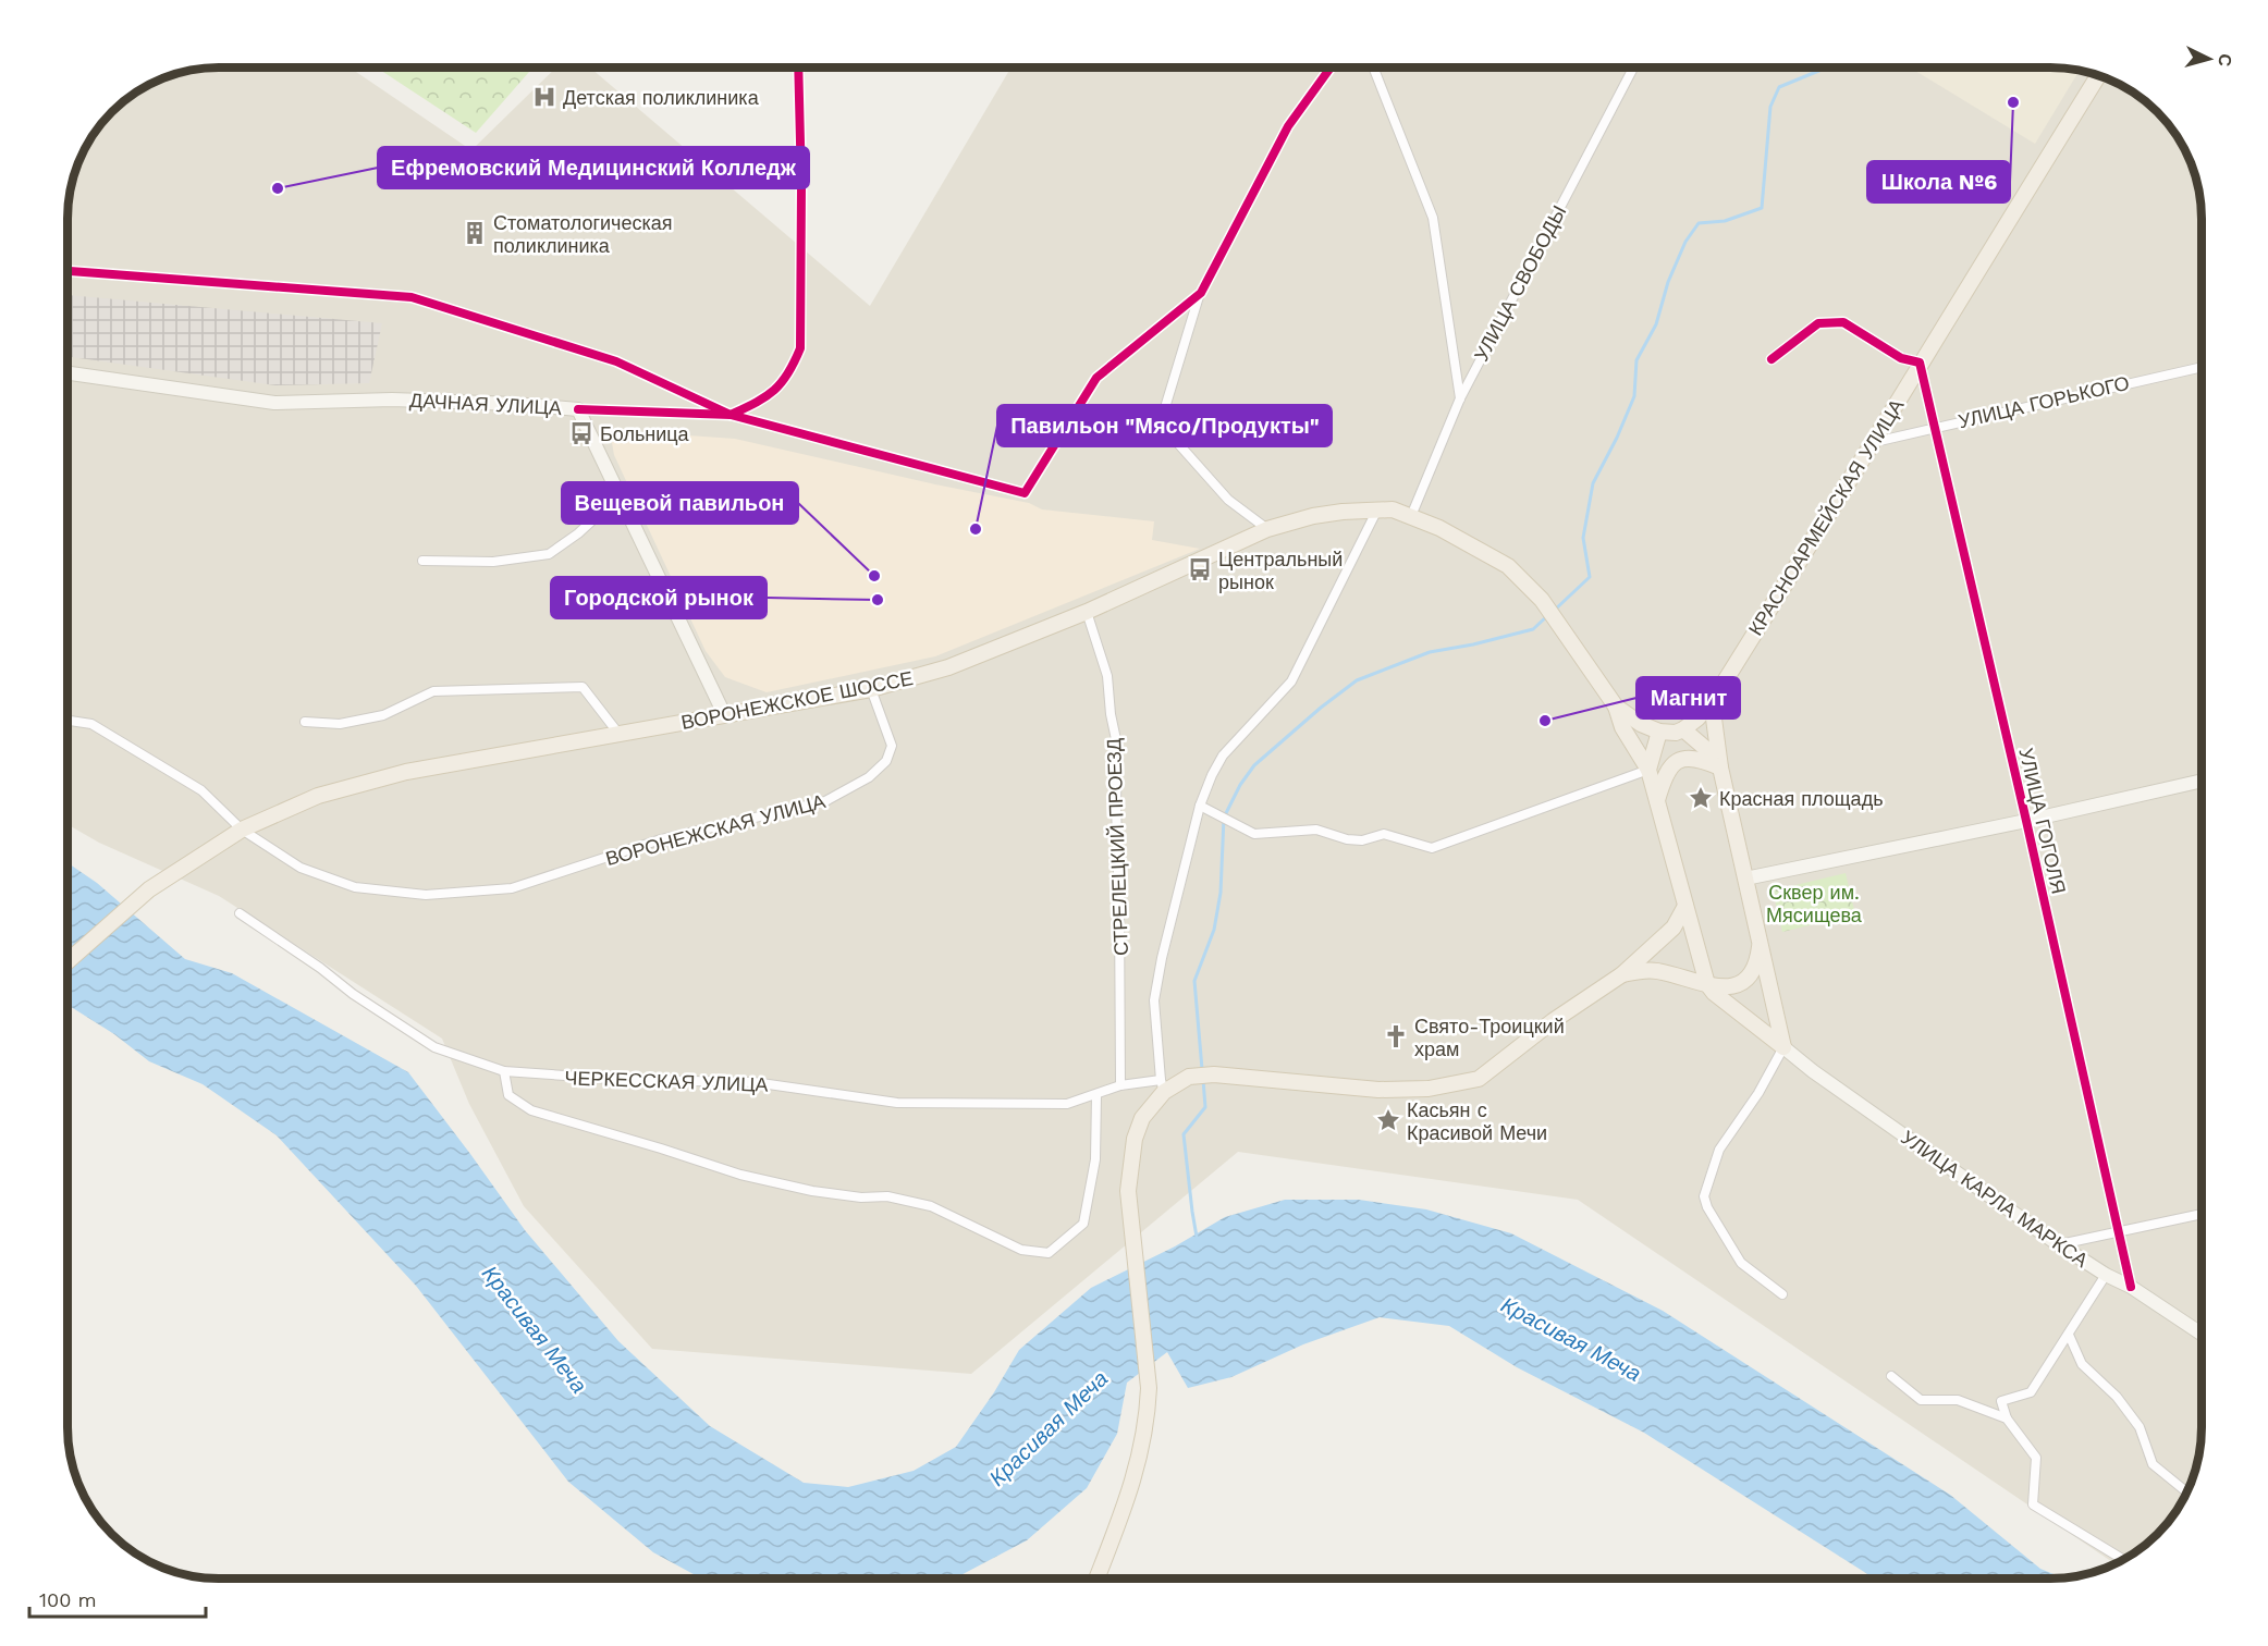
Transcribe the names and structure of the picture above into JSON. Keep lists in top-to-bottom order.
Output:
{
  "streets": {
    "main road": [
      "ДАЧНАЯ УЛИЦА",
      "КРАСНОАРМЕЙСКАЯ УЛИЦА",
      "ВОРОНЕЖСКОЕ ШОССЕ",
      "УЛИЦА КАРЛА МАРКСА"
    ],
    "street": [
      "УЛИЦА СВОБОДЫ",
      "УЛИЦА ГОРЬКОГО",
      "УЛИЦА ГОГОЛЯ",
      "ВОРОНЕЖСКАЯ УЛИЦА",
      "СТРЕЛЕЦКИЙ ПРОЕЗД",
      "ЧЕРКЕССКАЯ УЛИЦА"
    ]
  },
  "crossings": [
    ["УЛИЦА СВОБОДЫ", "ВОРОНЕЖСКОЕ ШОССЕ"],
    ["УЛИЦА ГОРЬКОГО", "КРАСНОАРМЕЙСКАЯ УЛИЦА"],
    ["УЛИЦА ГОРЬКОГО", "УЛИЦА ГОГОЛЯ"],
    ["ДАЧНАЯ УЛИЦА", "ВОРОНЕЖСКОЕ ШОССЕ"],
    ["КРАСНОАРМЕЙСКАЯ УЛИЦА", "УЛИЦА ГОГОЛЯ"],
    ["ВОРОНЕЖСКОЕ ШОССЕ", "ВОРОНЕЖСКАЯ УЛИЦА"],
    ["ВОРОНЕЖСКОЕ ШОССЕ", "СТРЕЛЕЦКИЙ ПРОЕЗД"],
    ["УЛИЦА ГОГОЛЯ", "УЛИЦА КАРЛА МАРКСА"],
    ["СТРЕЛЕЦКИЙ ПРОЕЗД", "ЧЕРКЕССКАЯ УЛИЦА"]
  ],
  "water": ["Красивая Меча"],
  "parks": ["Сквер им. Мясищева"],
  "places": {
    "hospital": ["Детская поликлиника"],
    "other": [
      "Школа №6",
      "Ефремовский Медицинский Колледж",
      "Павильон \"Мясо/Продукты\"",
      "Вещевой павильон",
      "Городской рынок",
      "Магнит"
    ],
    "building": ["Стоматологическая поликлиника"],
    "bus stop": ["Больница", "Центральный рынок"],
    "place": ["Красная площадь", "Касьян с Красивой Мечи"],
    "church": ["Свято-Троицкий храм"]
  },
  "scale_bar": "100 m",
  "north": "right"
}
